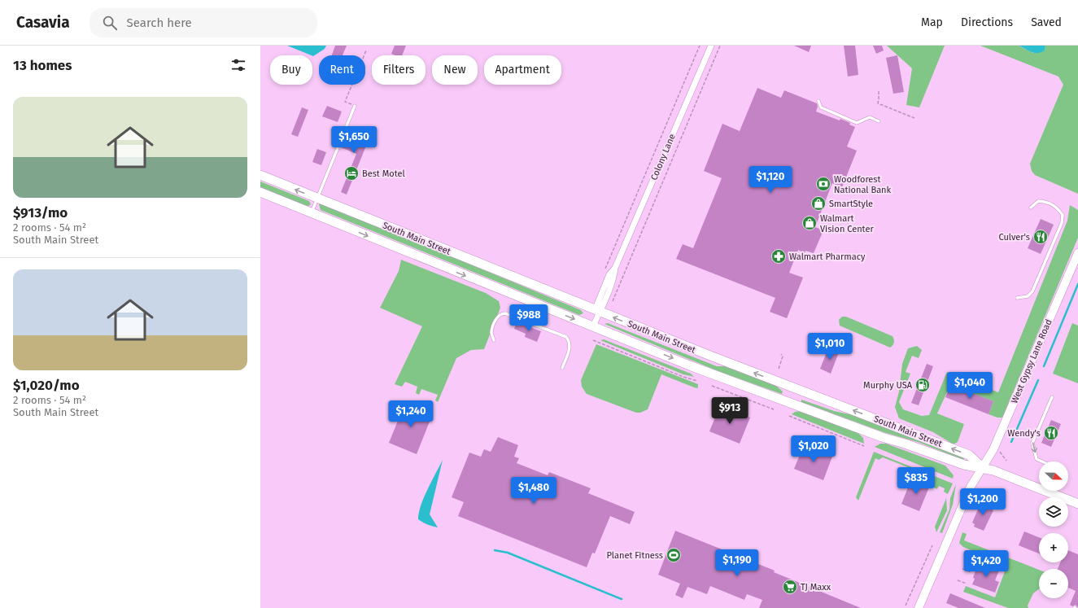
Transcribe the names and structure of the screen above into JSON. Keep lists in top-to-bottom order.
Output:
{
  "streets": {
    "main road": ["South Main Street", "West Gypsy Lane Road"],
    "street": ["Colony Lane"]
  },
  "crossings": [
    ["Colony Lane", "South Main Street"],
    ["South Main Street", "West Gypsy Lane Road"]
  ],
  "places": {
    "hotel": ["Best Motel"],
    "bank": ["Woodforest National Bank"],
    "shop": ["SmartStyle", "Walmart Vision Center"],
    "restaurant": ["Culver's", "Wendy's"],
    "pharmacy": ["Walmart Pharmacy"],
    "fuel station": ["Murphy USA"],
    "sports": ["Planet Fitness"],
    "supermarket": ["TJ Maxx"]
  },
  "north": "right",
  "page": {
    "header": "Casavia",
    "search": "Search here",
    "nav": ["Map", "Directions", "Saved"],
    "heading": "13 homes",
    "chip": [
      "Buy",
      "Rent",
      "Filters",
      "New",
      "Apartment"
    ],
    "list": [
      {
        "name": "$913/mo",
        "note": "2 rooms · 54 m² · South Main Street"
      },
      {
        "name": "$1,020/mo",
        "note": "2 rooms · 54 m² · South Main Street"
      }
    ],
    "price": [
      "$1,650",
      "$1,120",
      "$988",
      "$1,010",
      "$1,040",
      "$913",
      "$1,240",
      "$1,020",
      "$835",
      "$1,480",
      "$1,200",
      "$1,190",
      "$1,420"
    ],
    "map_buttons": ["+", "−"]
  }
}
